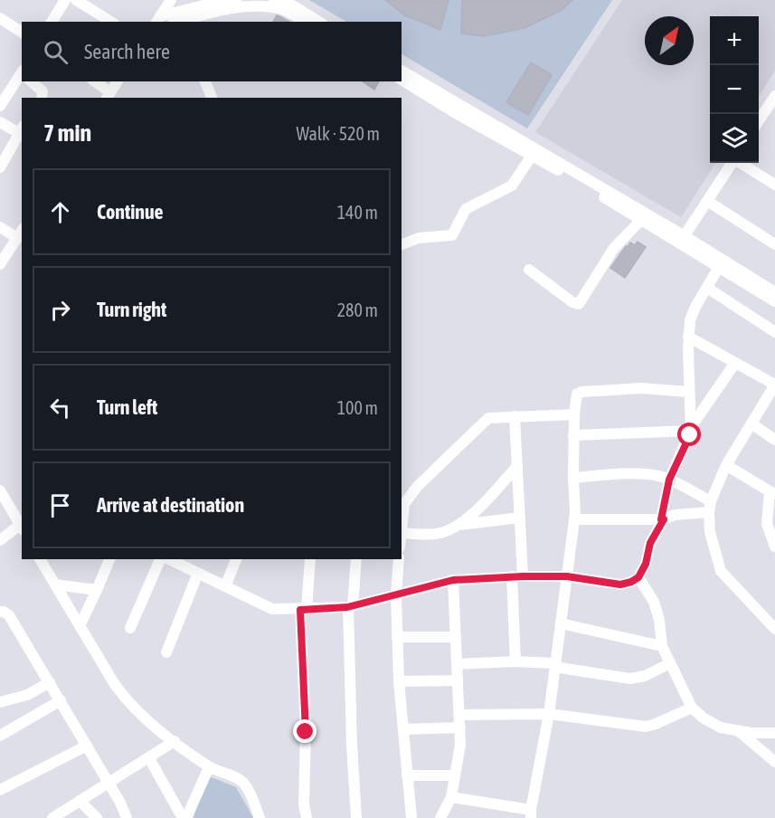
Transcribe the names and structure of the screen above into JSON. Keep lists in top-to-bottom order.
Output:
{
  "north": "top right",
  "page": {
    "map_buttons": ["+", "−"],
    "search": "Search here",
    "heading": ["7 min", "Walk · 520 m"],
    "list": [
      ["Continue", "140 m"],
      ["Turn right", "280 m"],
      ["Turn left", "100 m"],
      "Arrive at destination"
    ]
  }
}
